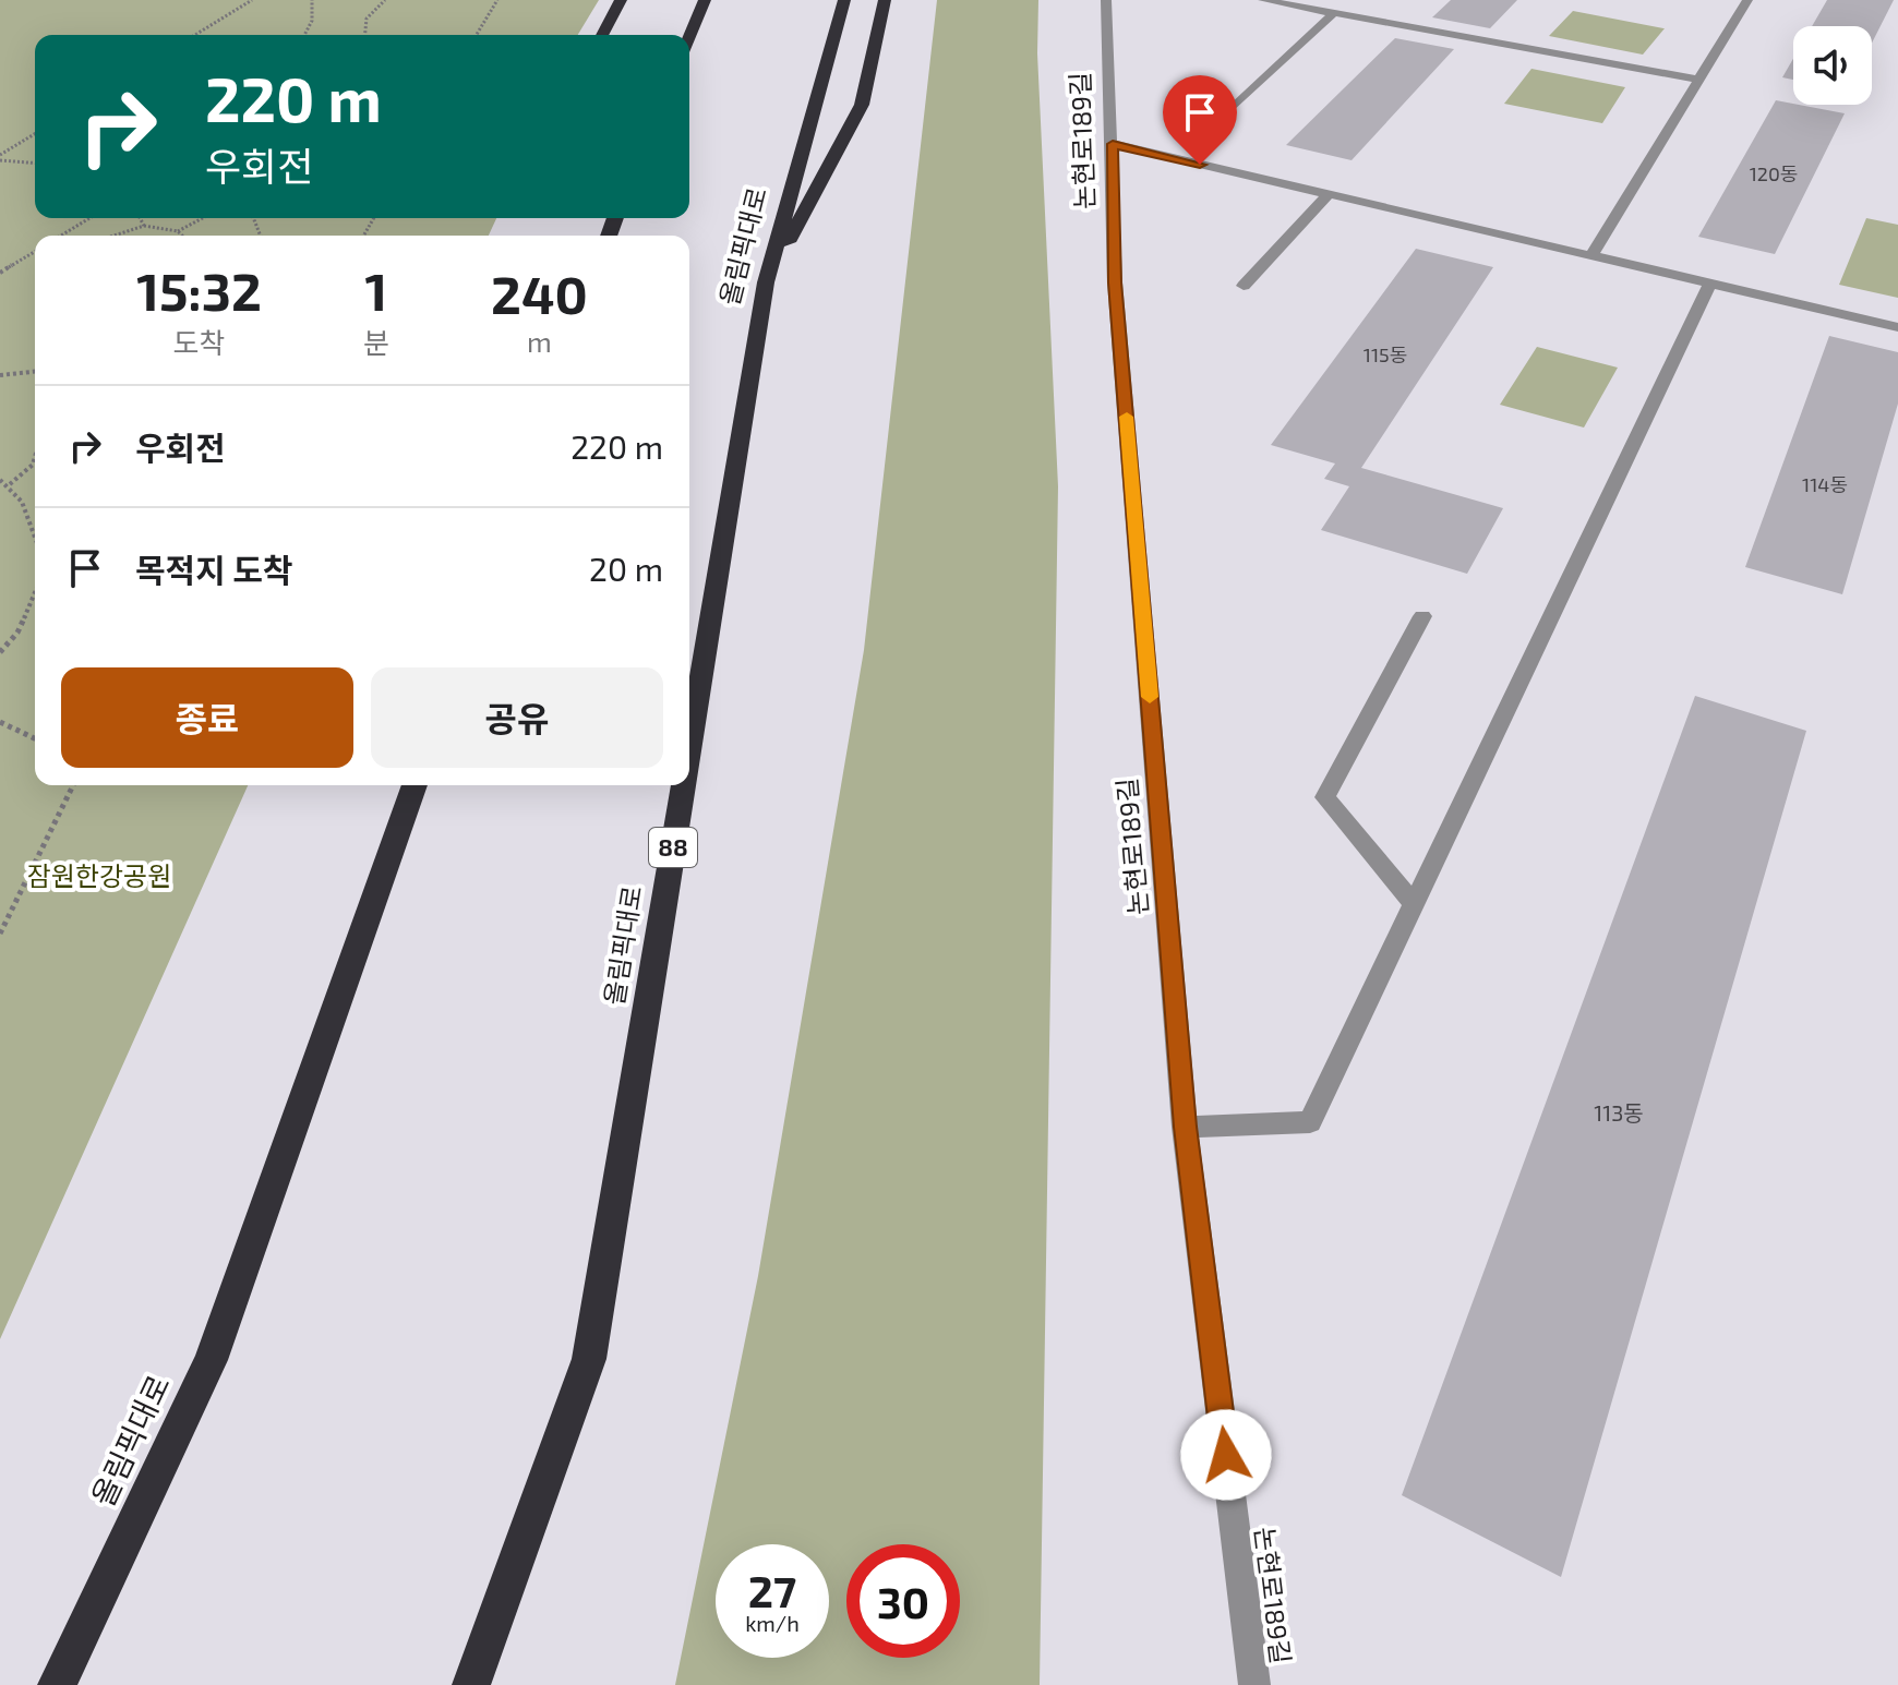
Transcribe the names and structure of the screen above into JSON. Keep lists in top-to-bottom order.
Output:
{
  "streets": {
    "highway": ["올림픽대로", "88"],
    "street": ["논현로189길"]
  },
  "parks": ["잠원한강공원"],
  "house_numbers": [
    "120동",
    "115동",
    "114동",
    "113동"
  ],
  "page": {
    "turn": ["220 m", "우회전"],
    "eta": [
      "15:32",
      "도착",
      "1",
      "분",
      "240",
      "m"
    ],
    "list": [
      {
        "name": "우회전",
        "value": "220 m"
      },
      {
        "name": "목적지 도착",
        "value": "20 m"
      }
    ],
    "buttons": ["종료", "공유"],
    "speed": "27 km/h",
    "limit": "30"
  }
}
